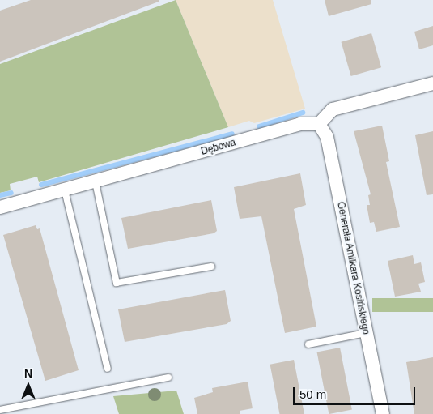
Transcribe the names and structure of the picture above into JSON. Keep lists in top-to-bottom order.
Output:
{
  "streets": {
    "street": ["Dębowa", "Generała Amilkara Kosińskiego"]
  },
  "crossings": [
    ["Dębowa", "Generała Amilkara Kosińskiego"]
  ],
  "scale_bar": "50 m",
  "north": "top"
}
